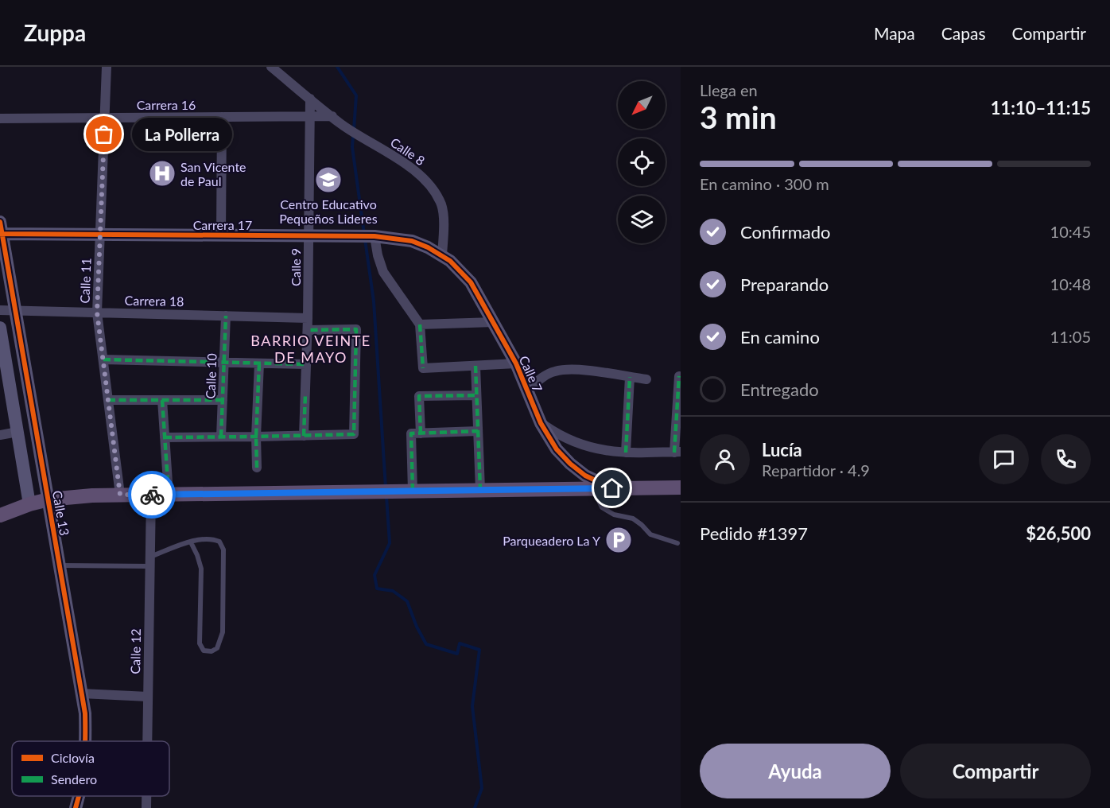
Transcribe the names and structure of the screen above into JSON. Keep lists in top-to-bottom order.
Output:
{
  "streets": {
    "street": [
      "Carrera 16",
      "Calle 8",
      "Carrera 17",
      "Calle 9",
      "Calle 11",
      "Carrera 18",
      "Calle 7",
      "Calle 10",
      "Calle 13",
      "Calle 12"
    ]
  },
  "crossings": [
    ["Carrera 16", "Calle 8"],
    ["Carrera 16", "Calle 9"],
    ["Carrera 16", "Calle 11"],
    ["Calle 8", "Carrera 17"],
    ["Calle 8", "Calle 9"],
    ["Calle 8", "Calle 7"],
    ["Carrera 17", "Calle 9"],
    ["Carrera 17", "Calle 11"],
    ["Carrera 17", "Calle 7"],
    ["Carrera 17", "Calle 13"],
    ["Calle 9", "Carrera 18"],
    ["Calle 11", "Carrera 18"],
    ["Carrera 18", "Calle 10"],
    ["Carrera 18", "Calle 13"]
  ],
  "districts": ["BARRIO VEINTE DE MAYO"],
  "places": {
    "other": ["La Pollerra"],
    "hospital": ["San Vicente de Paul"],
    "school or university": ["Centro Educativo Pequeños Lideres"],
    "parking": ["Parqueadero La Y"]
  },
  "legend": ["Ciclovía", "Sendero"],
  "north": "bottom left",
  "page": {
    "header": "Zuppa",
    "nav": ["Mapa", "Capas", "Compartir"],
    "heading": ["3 min", "Llega en", "11:10–11:15"],
    "panel": [
      "Lucía",
      "Repartidor · 4.9",
      "Pedido #1397",
      "$26,500"
    ],
    "bubble": "La Pollerra",
    "bar": "En camino · 300 m",
    "list": [
      ["Confirmado", "10:45"],
      ["Preparando", "10:48"],
      ["En camino", "11:05"],
      "Entregado"
    ],
    "buttons": ["Ayuda", "Compartir"]
  }
}
